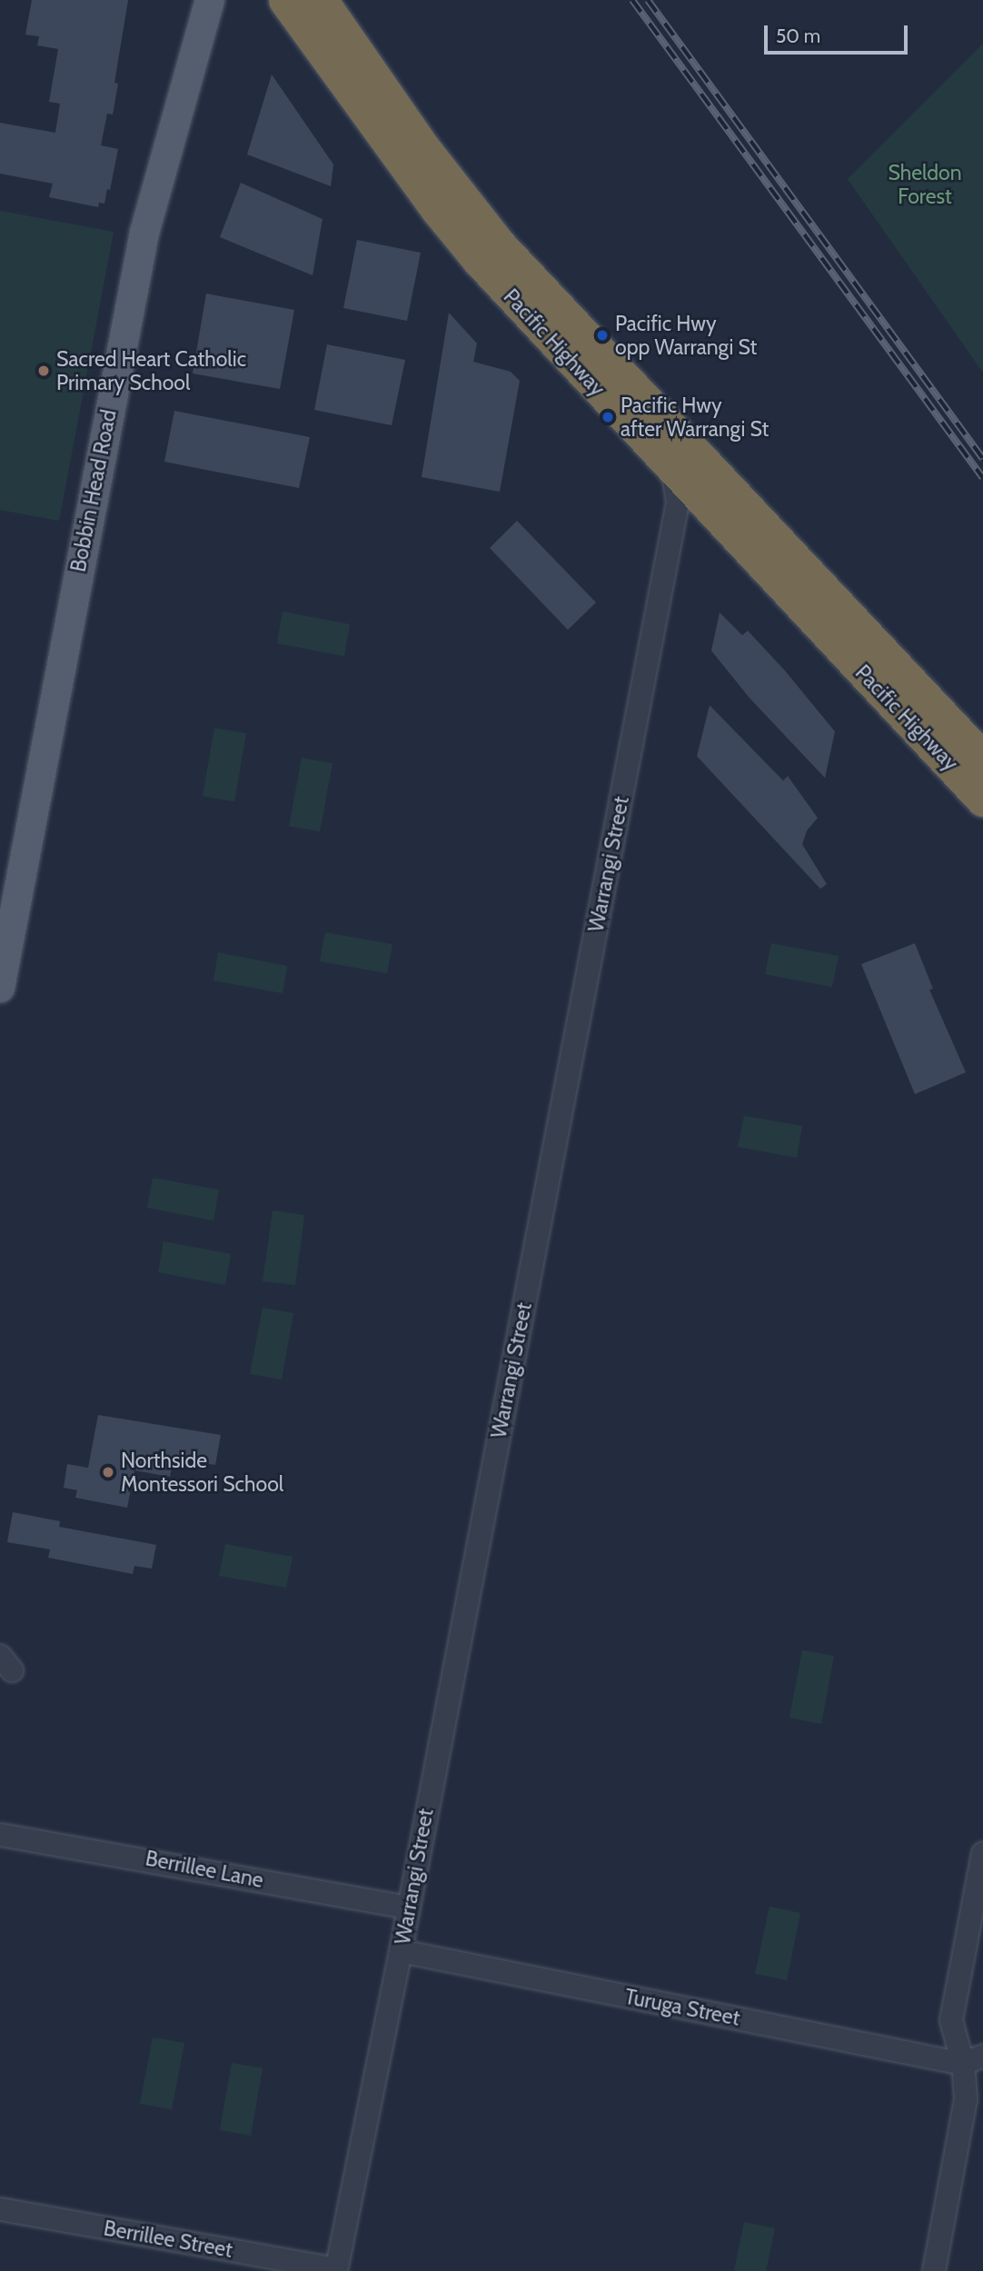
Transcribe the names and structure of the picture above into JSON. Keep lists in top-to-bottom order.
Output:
{
  "streets": {
    "highway": ["Pacific Highway"],
    "main road": ["Bobbin Head Road"],
    "street": [
      "Warrangi Street",
      "Berrillee Lane",
      "Turuga Street",
      "Berrillee Street"
    ]
  },
  "crossings": [
    ["Pacific Highway", "Warrangi Street"],
    ["Warrangi Street", "Berrillee Lane"],
    ["Warrangi Street", "Turuga Street"],
    ["Warrangi Street", "Berrillee Street"]
  ],
  "parks": ["Sheldon Forest"],
  "places": [
    "Pacific Hwy opp Warrangi St",
    "Sacred Heart Catholic Primary School",
    "Pacific Hwy after Warrangi St",
    "Northside Montessori School"
  ],
  "scale_bar": "50 m"
}
